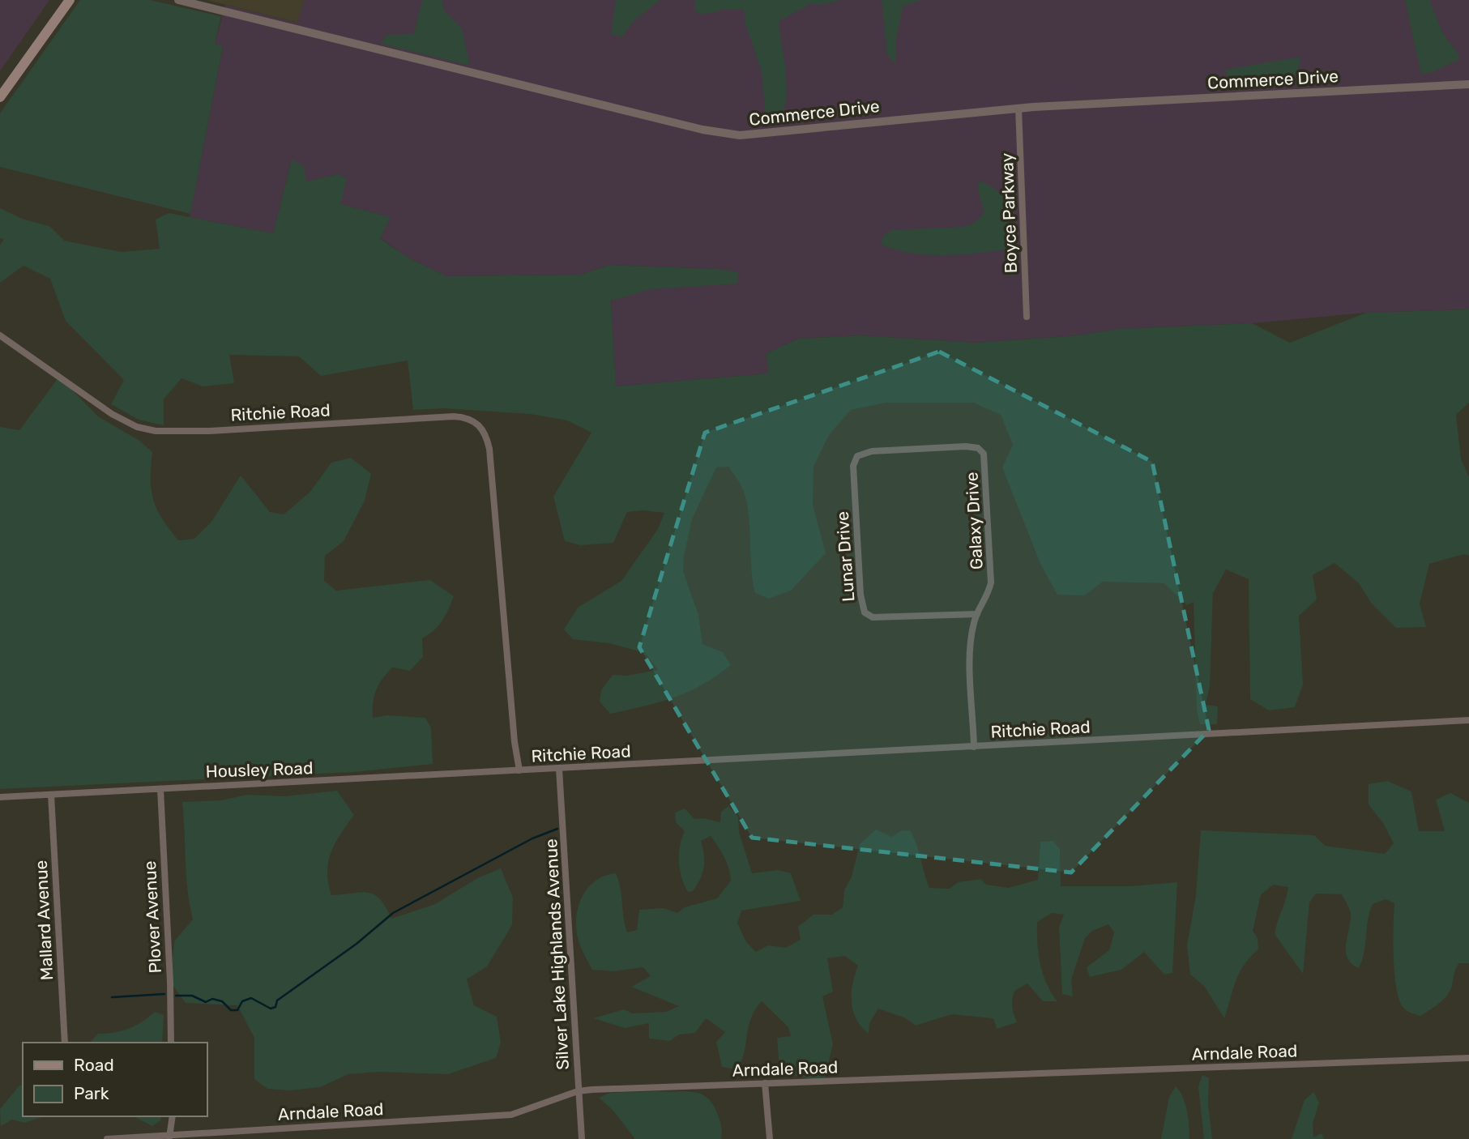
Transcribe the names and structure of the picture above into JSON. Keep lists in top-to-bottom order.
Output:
{
  "streets": {
    "street": [
      "Commerce Drive",
      "Boyce Parkway",
      "Ritchie Road",
      "Galaxy Drive",
      "Lunar Drive",
      "Housley Road",
      "Plover Avenue",
      "Mallard Avenue",
      "Silver Lake Highlands Avenue",
      "Arndale Road"
    ]
  },
  "crossings": [
    ["Commerce Drive", "Boyce Parkway"],
    ["Ritchie Road", "Galaxy Drive"],
    ["Ritchie Road", "Housley Road"],
    ["Ritchie Road", "Silver Lake Highlands Avenue"],
    ["Galaxy Drive", "Lunar Drive"],
    ["Housley Road", "Plover Avenue"],
    ["Housley Road", "Mallard Avenue"],
    ["Silver Lake Highlands Avenue", "Arndale Road"]
  ],
  "legend": ["Road", "Park"]
}
